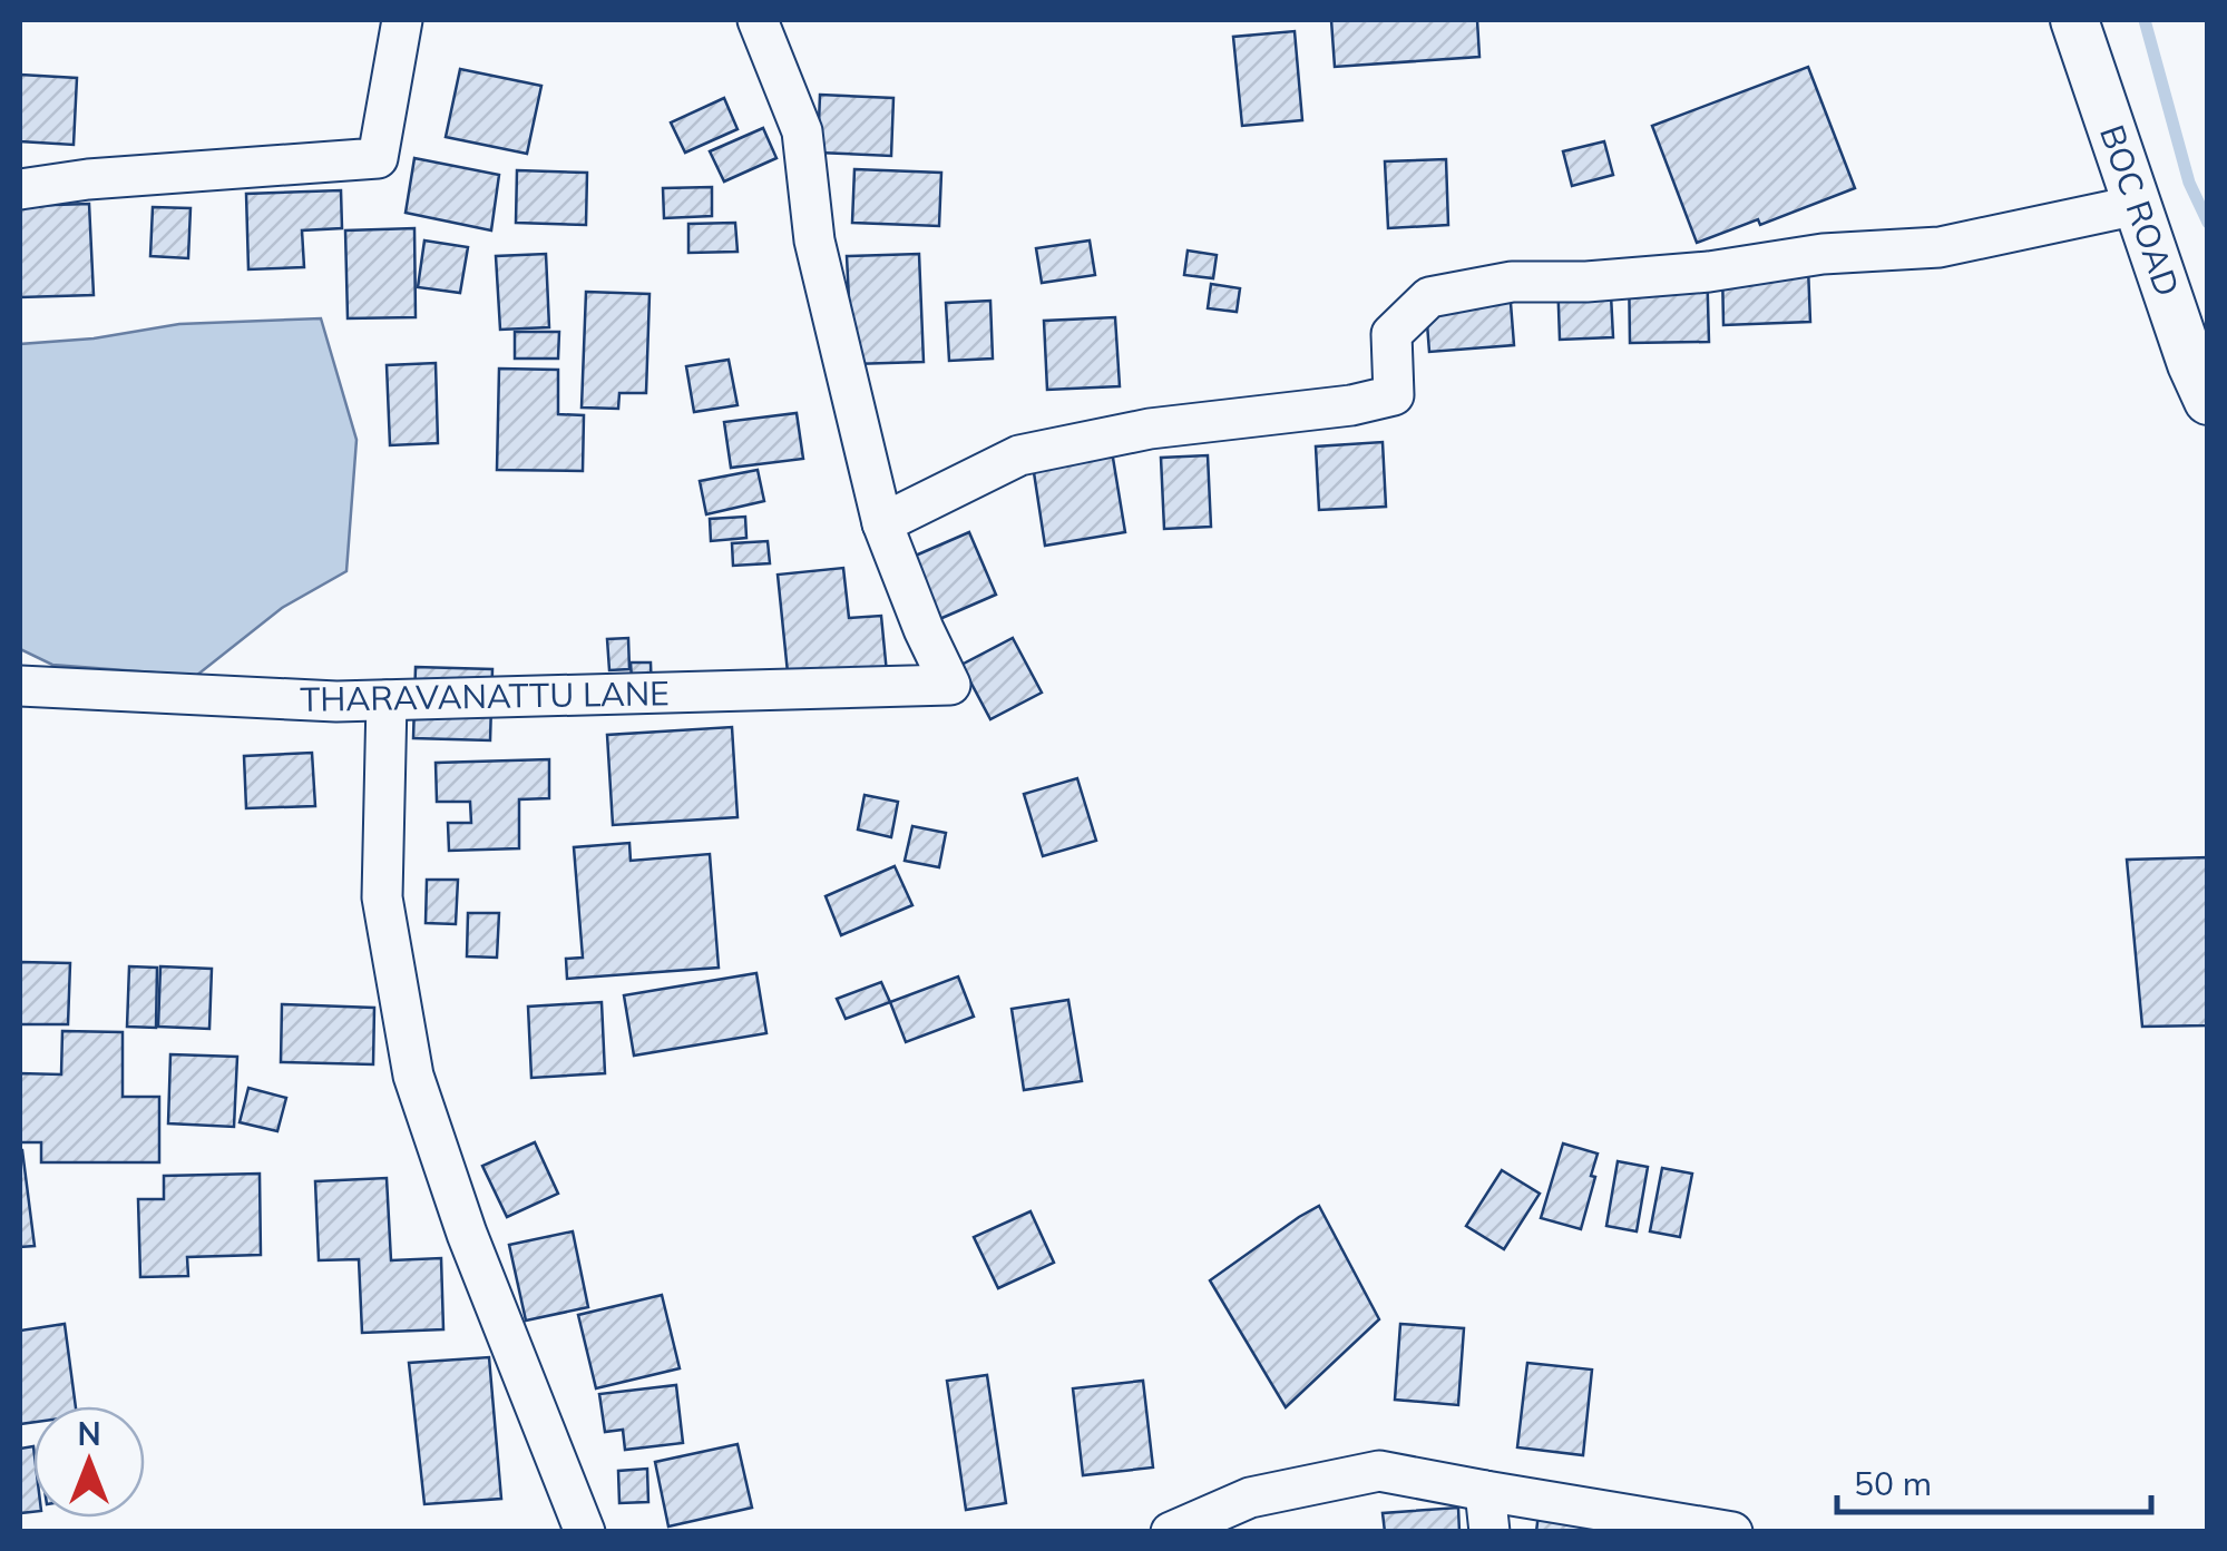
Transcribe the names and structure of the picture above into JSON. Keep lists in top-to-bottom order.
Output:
{
  "streets": {
    "street": ["BOC ROAD", "THARAVANATTU LANE"]
  },
  "scale_bar": "50 m",
  "north": "top"
}
